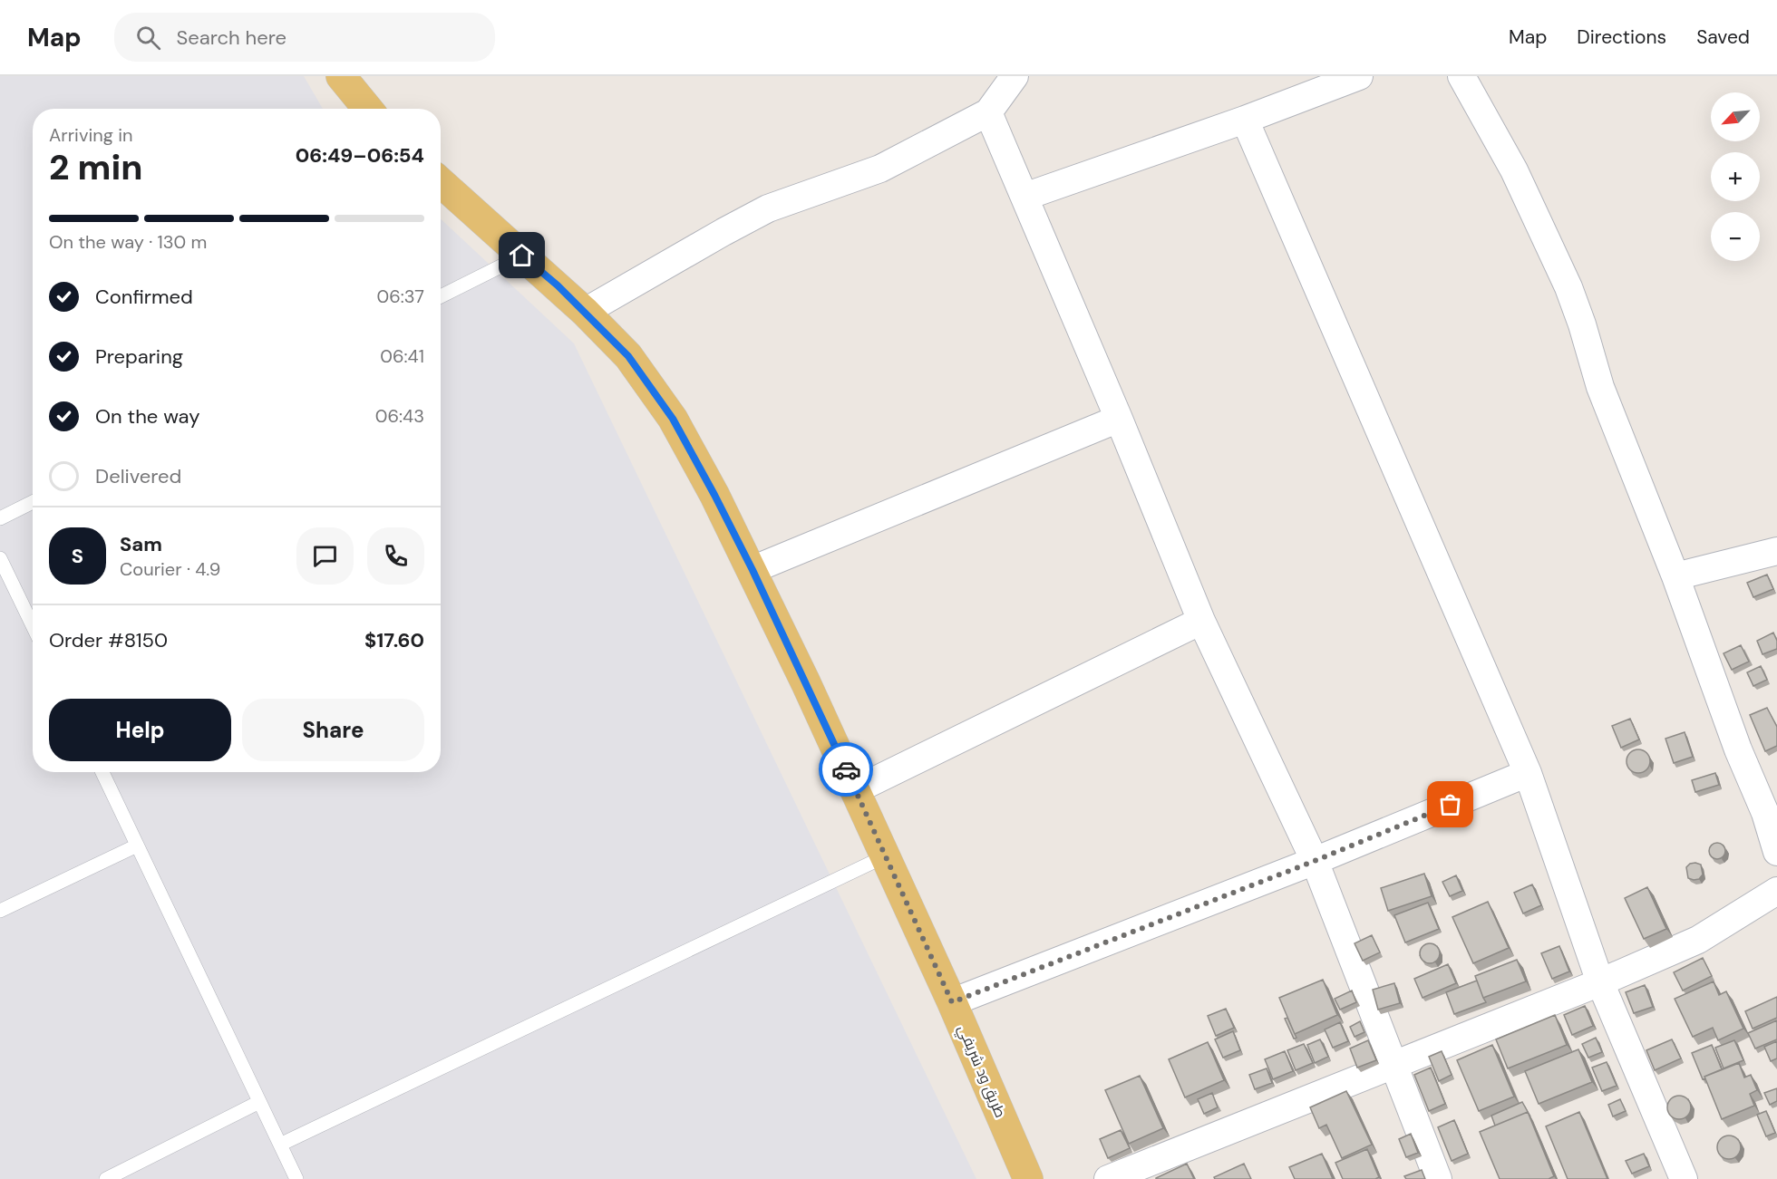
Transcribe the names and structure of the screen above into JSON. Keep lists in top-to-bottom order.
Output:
{
  "streets": {
    "main road": ["طريق ود شريفي"]
  },
  "north": "bottom left",
  "page": {
    "header": "Map",
    "search": "Search here",
    "nav": ["Map", "Directions", "Saved"],
    "map_buttons": ["+", "−"],
    "heading": ["2 min", "Arriving in", "06:49–06:54"],
    "panel": [
      "Sam",
      "Courier · 4.9",
      "Order #8150",
      "$17.60"
    ],
    "bar": "On the way · 130 m",
    "list": [
      ["Confirmed", "06:37"],
      ["Preparing", "06:41"],
      ["On the way", "06:43"],
      "Delivered"
    ],
    "round": "S",
    "buttons": ["Help", "Share"]
  }
}
